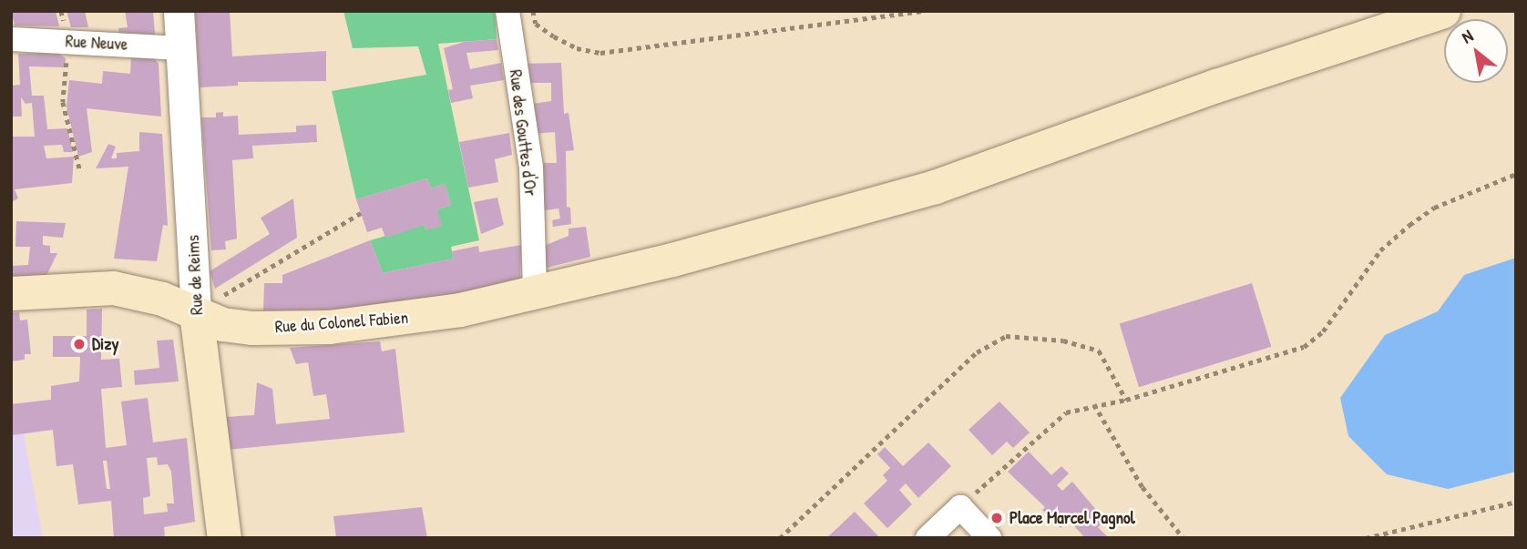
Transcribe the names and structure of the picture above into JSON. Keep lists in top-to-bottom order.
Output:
{
  "streets": {
    "main road": ["Rue de Reims", "Rue du Colonel Fabien"],
    "street": ["Rue Neuve", "Rue des Gouttes d'Or"]
  },
  "crossings": [
    ["Rue Neuve", "Rue de Reims"],
    ["Rue des Gouttes d'Or", "Rue du Colonel Fabien"],
    ["Rue de Reims", "Rue du Colonel Fabien"]
  ],
  "places": ["Dizy", "Place Marcel Pagnol"],
  "north": "top left"
}
